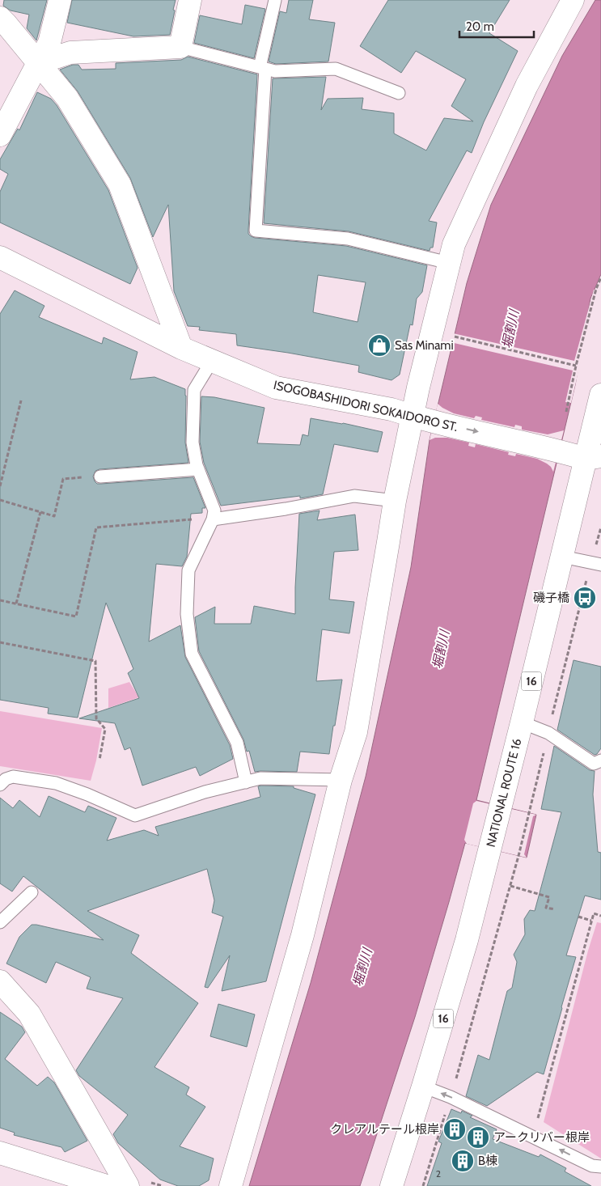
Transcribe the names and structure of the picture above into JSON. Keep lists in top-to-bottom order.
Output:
{
  "streets": {
    "main road": ["ISOGOBASHIDORI SOKAIDORO ST.", "16", "NATIONAL ROUTE 16"]
  },
  "crossings": [
    ["ISOGOBASHIDORI SOKAIDORO ST.", "NATIONAL ROUTE 16"]
  ],
  "water": ["堀割川"],
  "places": {
    "shop": ["Sas Minami"],
    "bus stop": ["磯子橋"],
    "building": ["クレアルテール根岸", "アークリバー根岸", "B棟"]
  },
  "house_numbers": ["2"],
  "scale_bar": "20 m"
}
